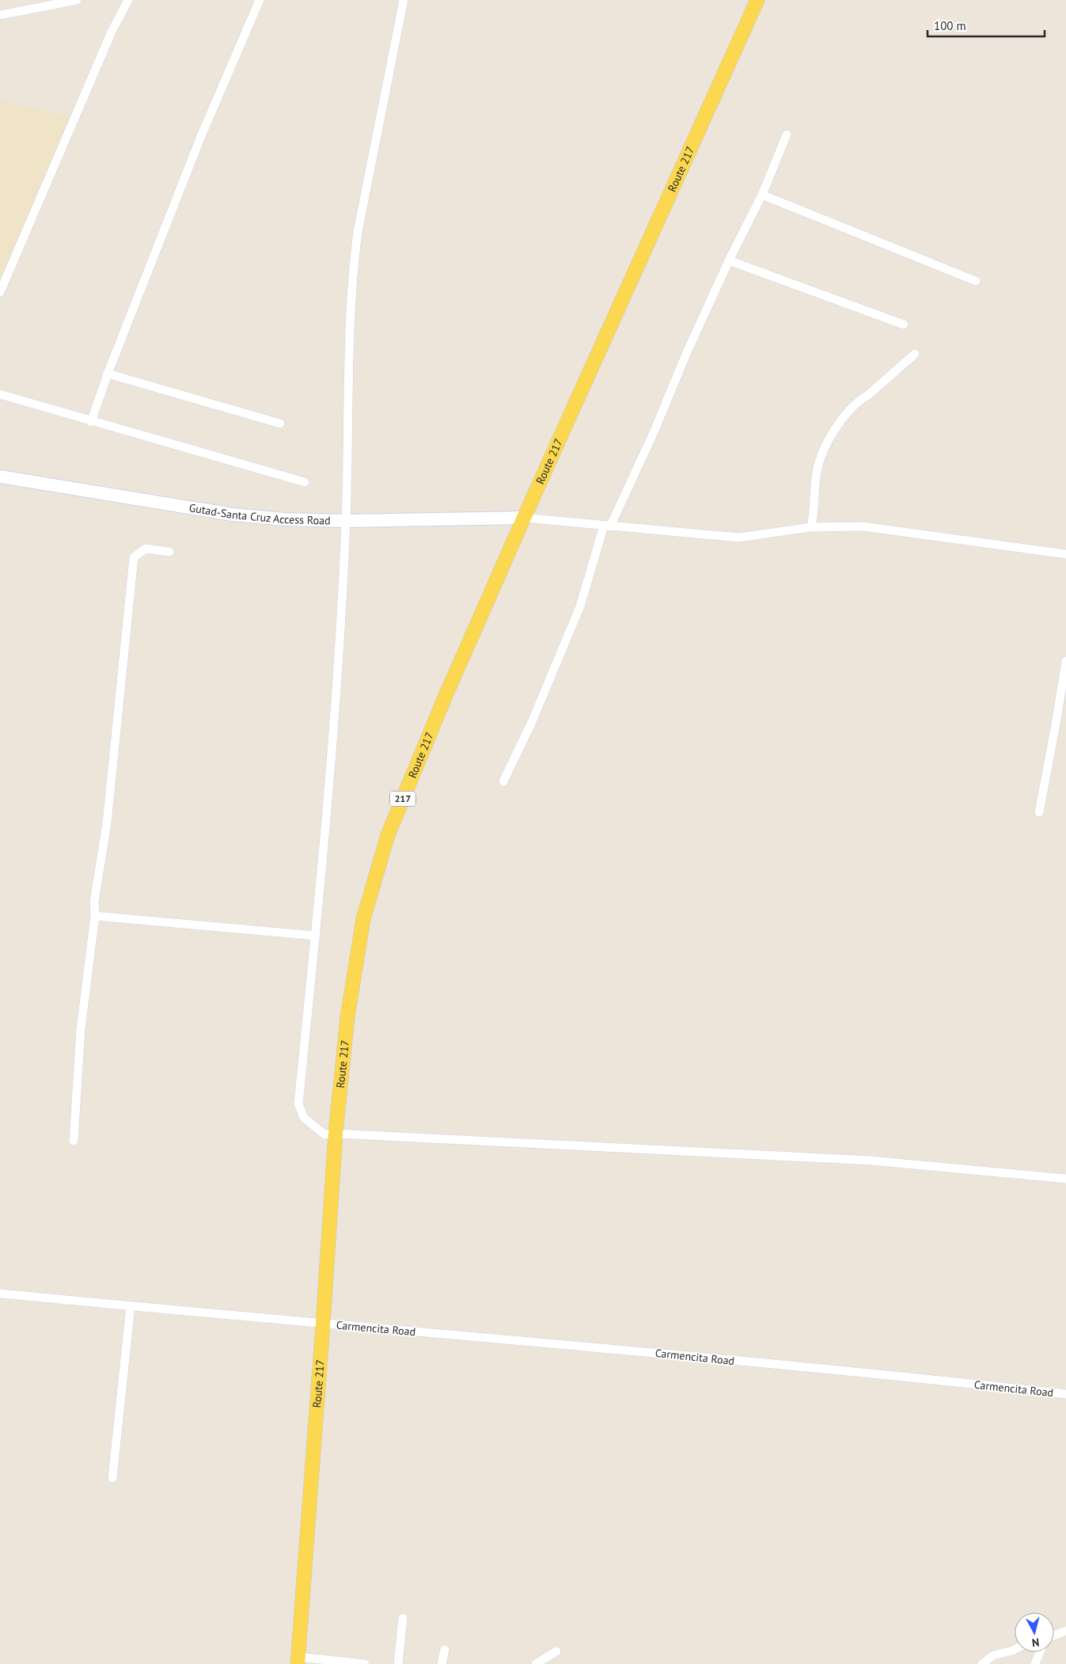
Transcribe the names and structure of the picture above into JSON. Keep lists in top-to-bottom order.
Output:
{
  "streets": {
    "main road": ["Route 217", "Gutad-Santa Cruz Access Road", "217"],
    "street": ["Carmencita Road"]
  },
  "crossings": [
    ["Route 217", "Gutad-Santa Cruz Access Road"],
    ["Route 217", "Carmencita Road"]
  ],
  "scale_bar": "100 m",
  "north": "bottom"
}
